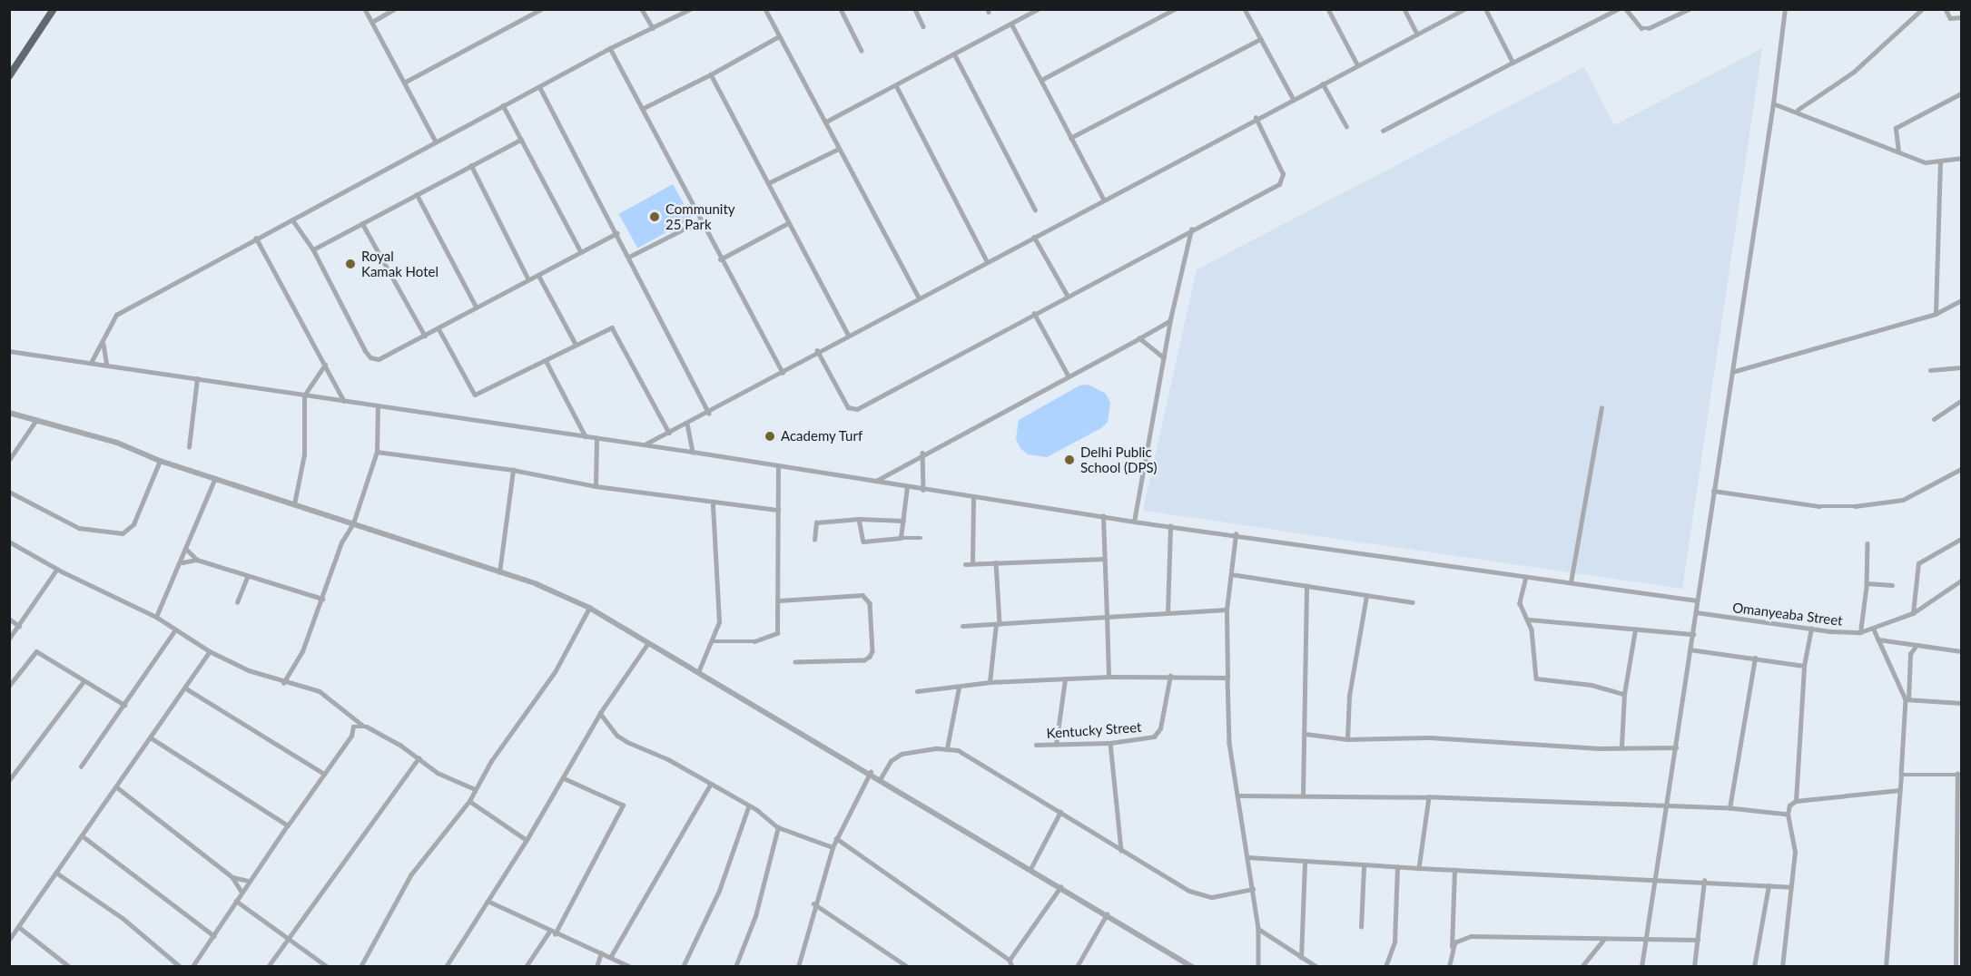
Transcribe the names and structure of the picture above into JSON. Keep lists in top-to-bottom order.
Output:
{
  "streets": {
    "street": ["Omanyeaba Street", "Kentucky Street"]
  },
  "places": [
    "Community 25 Park",
    "Royal Kamak Hotel",
    "Academy Turf",
    "Delhi Public School (DPS)"
  ]
}
